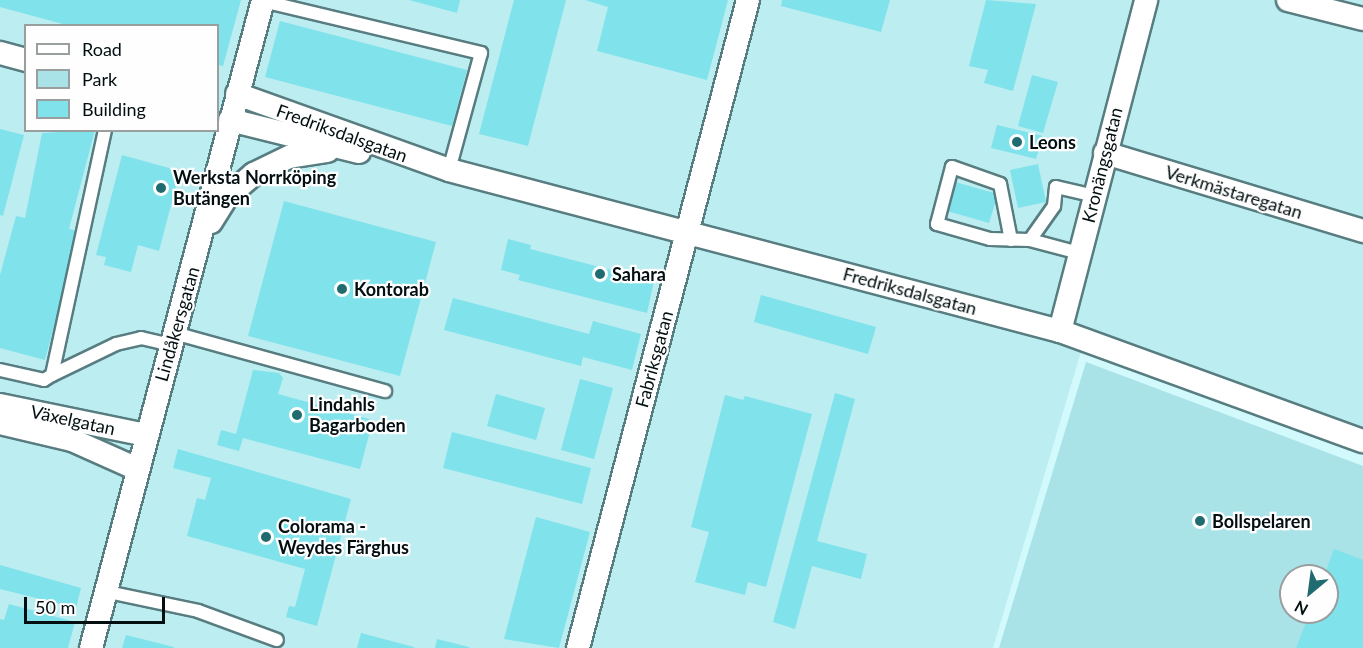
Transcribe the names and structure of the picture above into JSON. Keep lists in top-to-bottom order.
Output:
{
  "streets": {
    "street": [
      "Fredriksdalsgatan",
      "Kronängsgatan",
      "Verkmästaregatan",
      "Lindåkersgatan",
      "Fabriksgatan",
      "Växelgatan"
    ]
  },
  "crossings": [
    ["Fredriksdalsgatan", "Kronängsgatan"],
    ["Fredriksdalsgatan", "Lindåkersgatan"],
    ["Fredriksdalsgatan", "Fabriksgatan"],
    ["Kronängsgatan", "Verkmästaregatan"],
    ["Lindåkersgatan", "Växelgatan"]
  ],
  "places": [
    "Leons",
    "Werksta Norrköping Butängen",
    "Sahara",
    "Kontorab",
    "Lindahls Bagarboden",
    "Bollspelaren",
    "Colorama - Weydes Färghus"
  ],
  "legend": ["Road", "Park", "Building"],
  "scale_bar": "50 m",
  "north": "bottom left"
}
